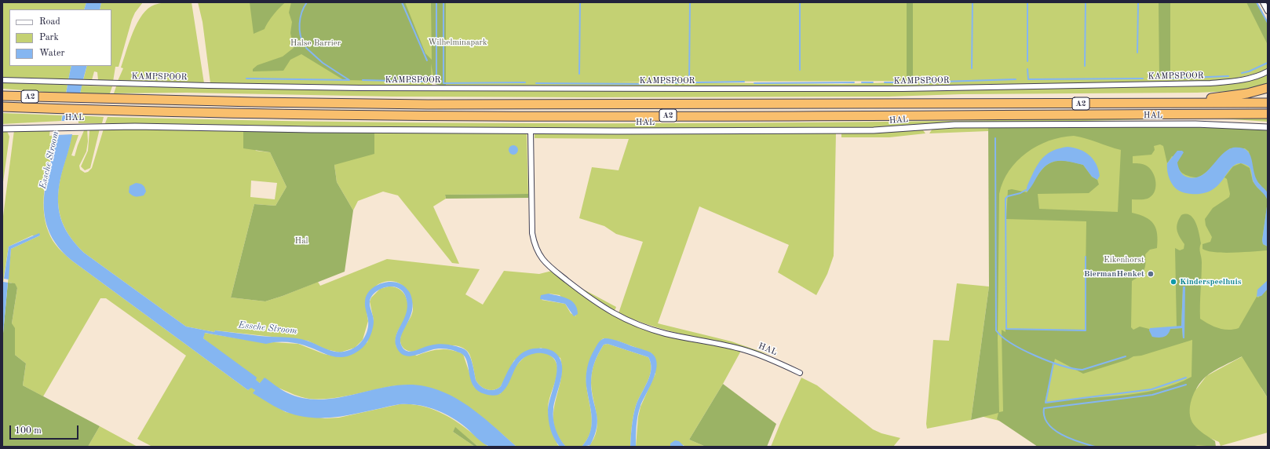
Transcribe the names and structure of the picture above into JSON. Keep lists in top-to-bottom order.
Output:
{
  "streets": {
    "highway": ["A2"],
    "street": ["KAMPSPOOR", "HAL"]
  },
  "water": ["Essche Stroom"],
  "parks": [
    "Wilhelminapark",
    "Halse Barrier",
    "Hal",
    "Eikenhorst"
  ],
  "places": ["BiermanHenket", "Kinderspeelhuis"],
  "legend": ["Road", "Park", "Water"],
  "scale_bar": "100 m"
}
